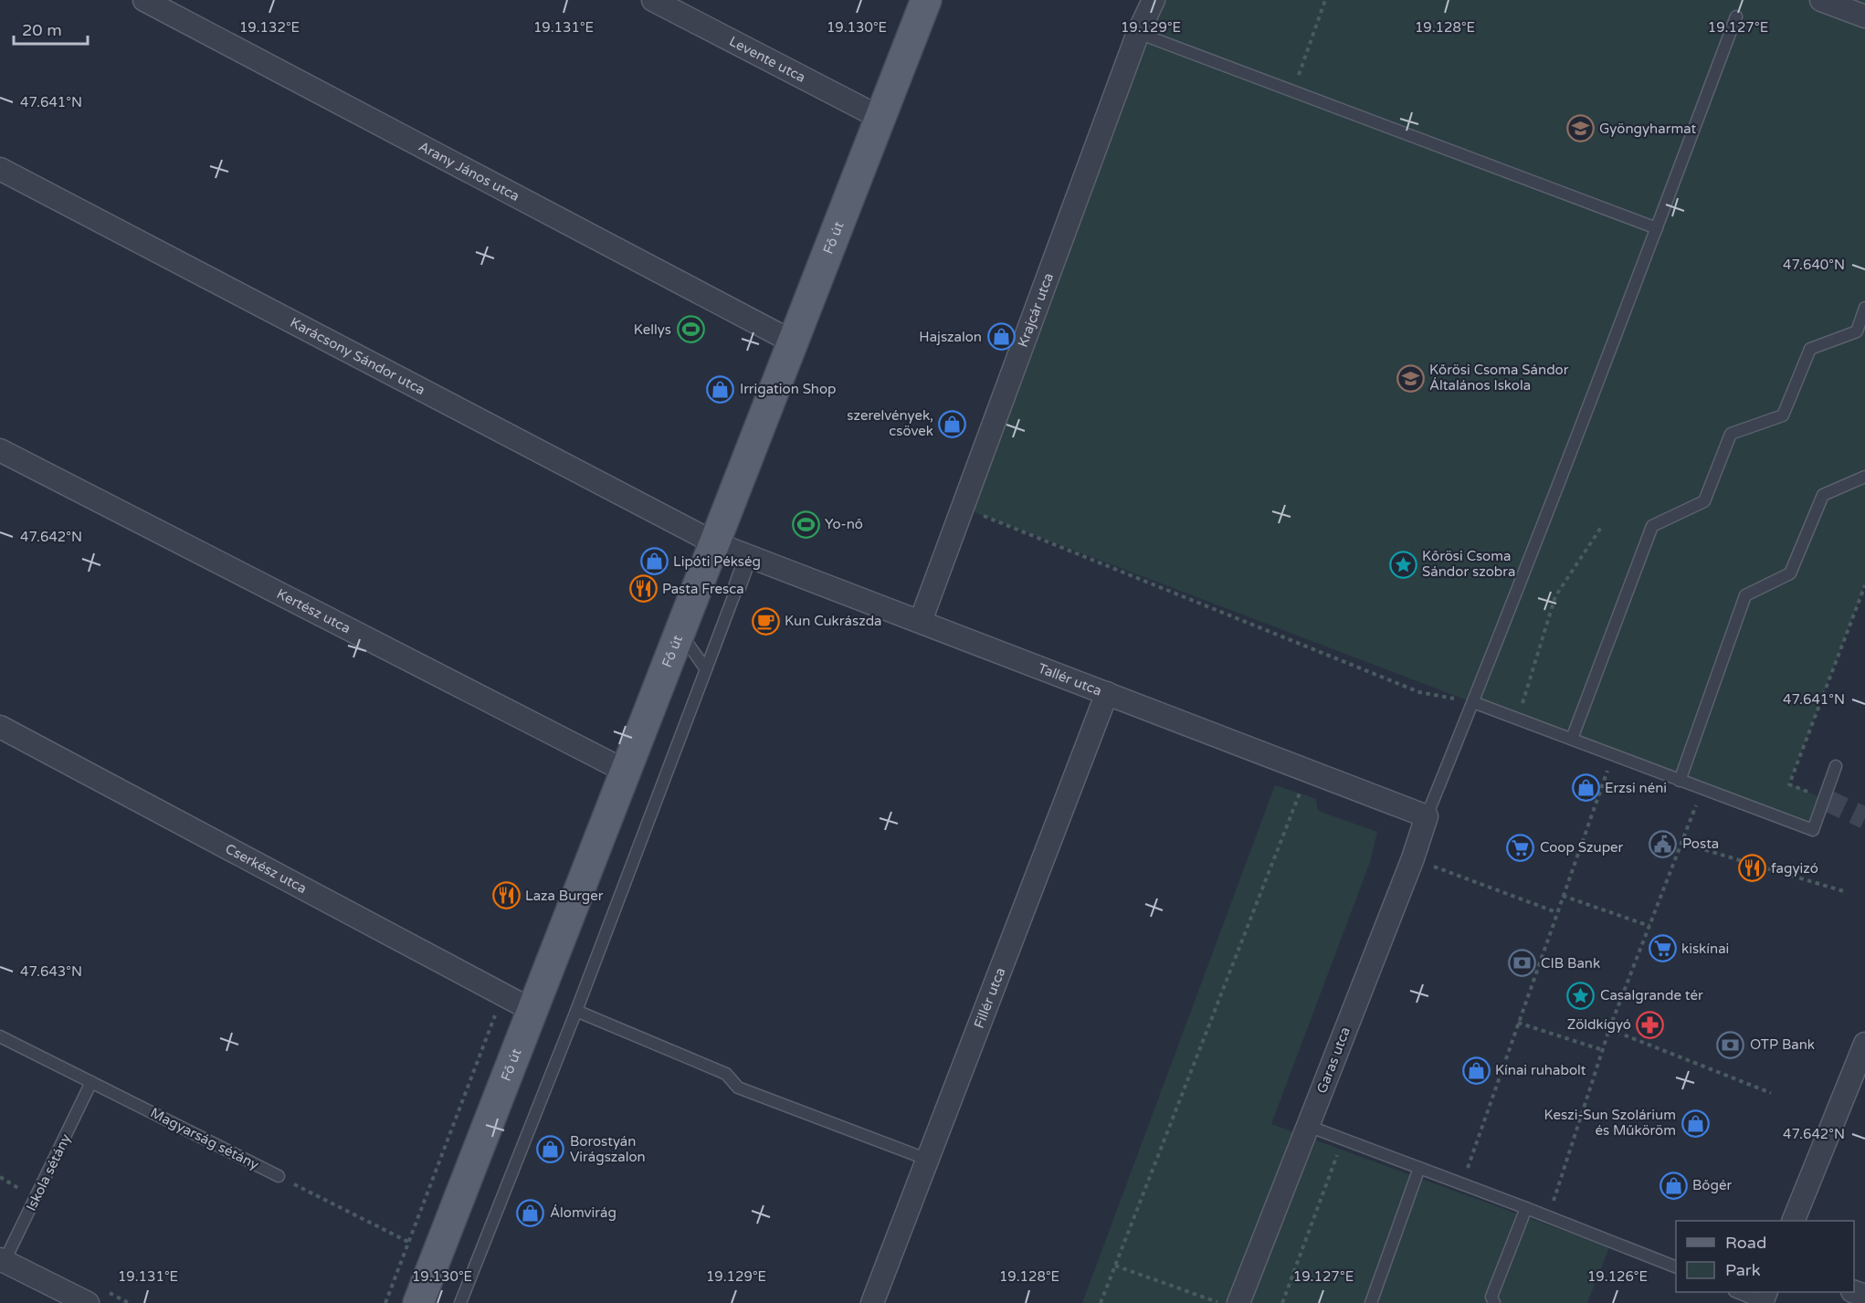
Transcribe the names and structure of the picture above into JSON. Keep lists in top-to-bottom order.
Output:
{
  "streets": {
    "main road": ["Fő út"],
    "street": [
      "Levente utca",
      "Arany János utca",
      "Krajcár utca",
      "Karácsony Sándor utca",
      "Kertész utca",
      "Tallér utca",
      "Cserkész utca",
      "Fillér utca",
      "Garas utca"
    ],
    "lane": ["Magyarság sétány", "Iskola sétány"]
  },
  "crossings": [
    ["Levente utca", "Fő út"],
    ["Arany János utca", "Fő út"],
    ["Fő út", "Karácsony Sándor utca"],
    ["Fő út", "Kertész utca"],
    ["Fő út", "Tallér utca"],
    ["Fő út", "Cserkész utca"],
    ["Krajcár utca", "Tallér utca"],
    ["Karácsony Sándor utca", "Tallér utca"],
    ["Tallér utca", "Fillér utca"],
    ["Tallér utca", "Garas utca"],
    ["Magyarság sétány", "Iskola sétány"]
  ],
  "places": {
    "school or university": ["Gyöngyharmat", "Kőrösi Csoma Sándor Általános Iskola"],
    "sports": ["Kellys", "Yo-nő"],
    "shop": [
      "Hajszalon",
      "Irrigation Shop",
      "szerelvények, csövek",
      "Lipóti Pékség",
      "Erzsi néni",
      "Kínai ruhabolt",
      "Keszi-Sun Szolárium és Műköröm",
      "Borostyán Virágszalon",
      "Bőgér",
      "Álomvirág"
    ],
    "place": ["Kőrösi Csoma Sándor szobra", "Casalgrande tér"],
    "restaurant": ["Pasta Fresca", "fagyizó", "Laza Burger"],
    "cafe": ["Kun Cukrászda"],
    "public building": ["Posta"],
    "supermarket": ["Coop Szuper", "kiskínai"],
    "bank": ["CIB Bank", "OTP Bank"],
    "pharmacy": ["Zöldkígyó"]
  },
  "legend": ["Road", "Park"],
  "scale_bar": "20 m",
  "coordinates": [
    "19.132°E",
    "19.131°E",
    "19.130°E",
    "19.129°E",
    "19.128°E",
    "19.127°E",
    "47.641°N",
    "47.640°N",
    "47.642°N",
    "47.643°N",
    "19.126°E"
  ]
}
